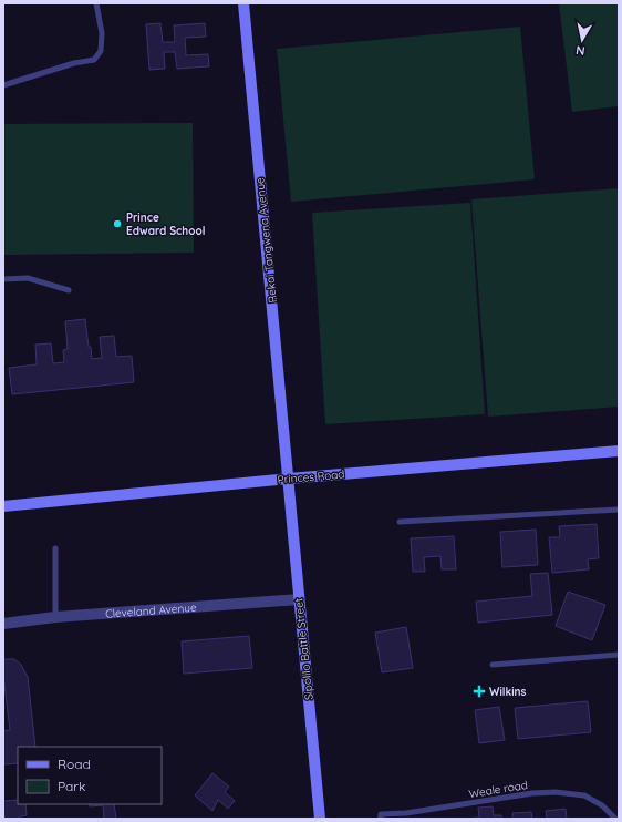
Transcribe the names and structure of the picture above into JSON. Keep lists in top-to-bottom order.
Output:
{
  "streets": {
    "main road": ["Rekai Tangwena Avenue", "Princes Road", "Sipolilo Battle Street"],
    "street": ["Cleveland Avenue"],
    "lane": ["Weale road"]
  },
  "crossings": [
    ["Rekai Tangwena Avenue", "Princes Road"],
    ["Rekai Tangwena Avenue", "Sipolilo Battle Street"],
    ["Princes Road", "Sipolilo Battle Street"],
    ["Cleveland Avenue", "Sipolilo Battle Street"]
  ],
  "places": {
    "other": ["Prince Edward School"],
    "health": ["Wilkins"]
  },
  "legend": ["Road", "Park"],
  "north": "bottom"
}
